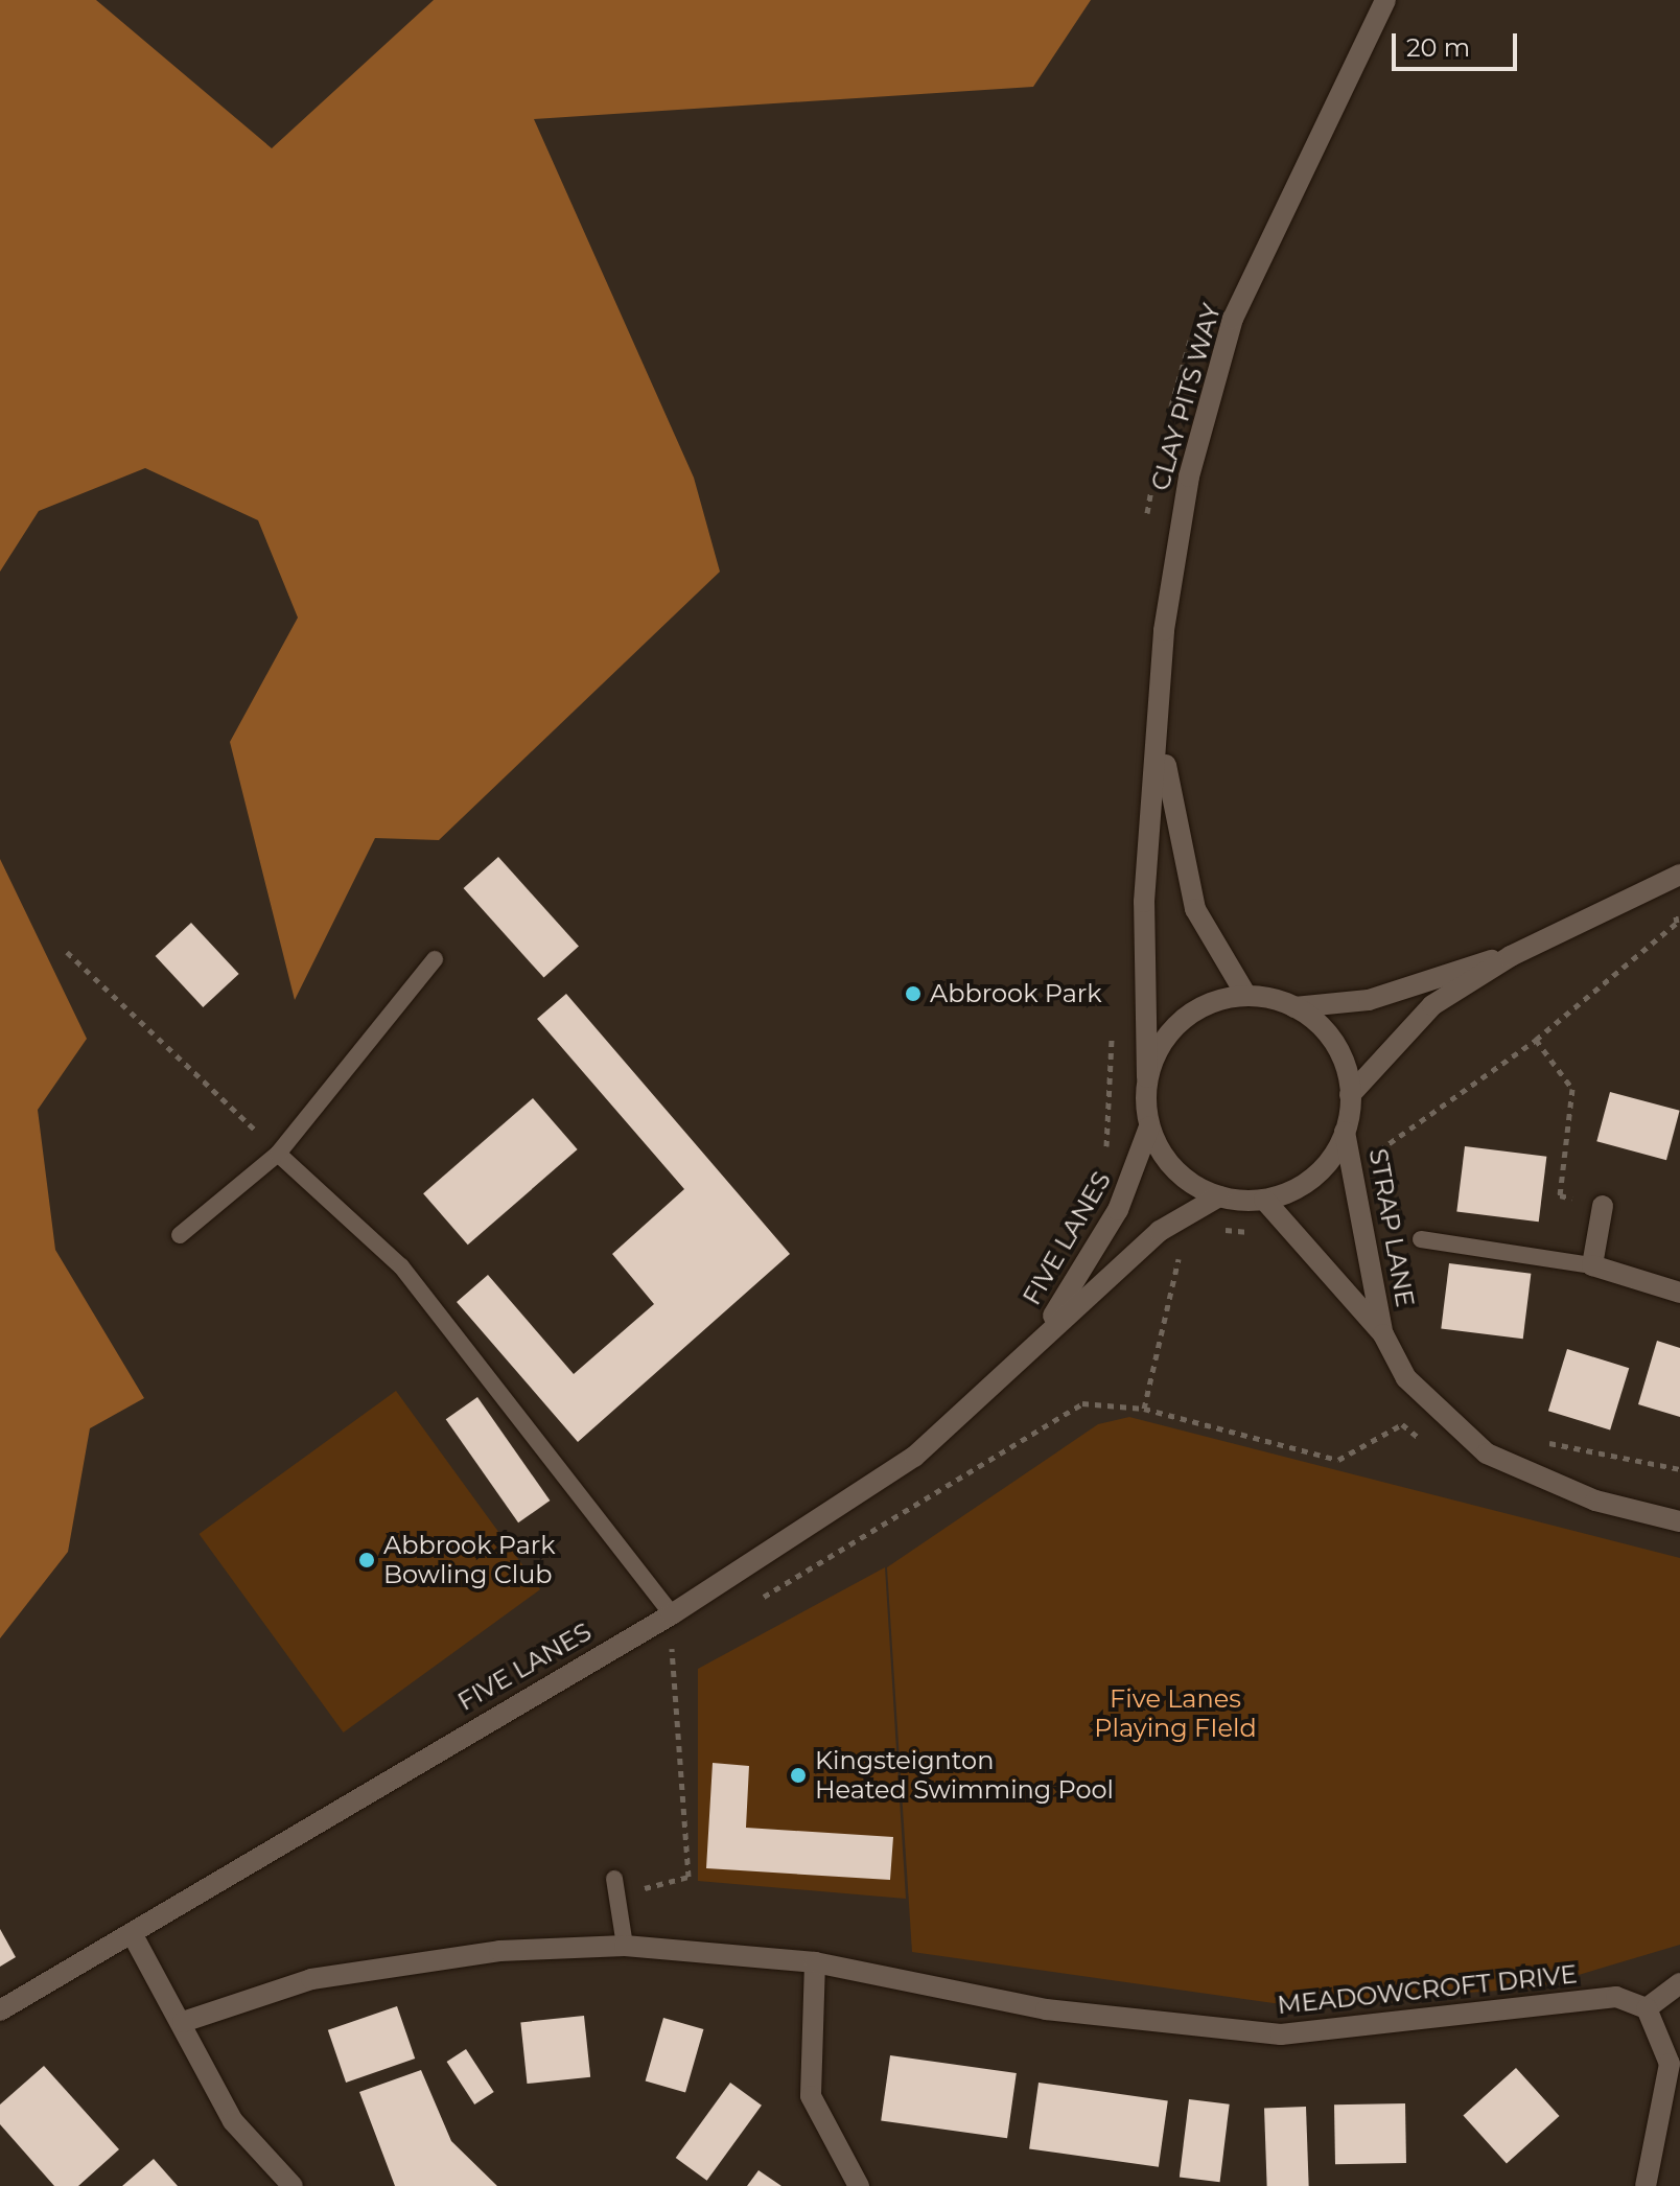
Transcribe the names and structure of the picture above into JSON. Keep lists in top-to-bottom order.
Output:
{
  "streets": {
    "main road": [
      "CLAY PITS WAY",
      "STRAP LANE",
      "FIVE LANES",
      "MEADOWCROFT DRIVE"
    ]
  },
  "crossings": [
    ["CLAY PITS WAY", "STRAP LANE"],
    ["CLAY PITS WAY", "FIVE LANES"],
    ["STRAP LANE", "FIVE LANES"]
  ],
  "parks": ["Five Lanes Playing FIeld"],
  "places": ["Abbrook Park", "Abbrook Park Bowling Club", "Kingsteignton Heated Swimming Pool"],
  "scale_bar": "20 m"
}
